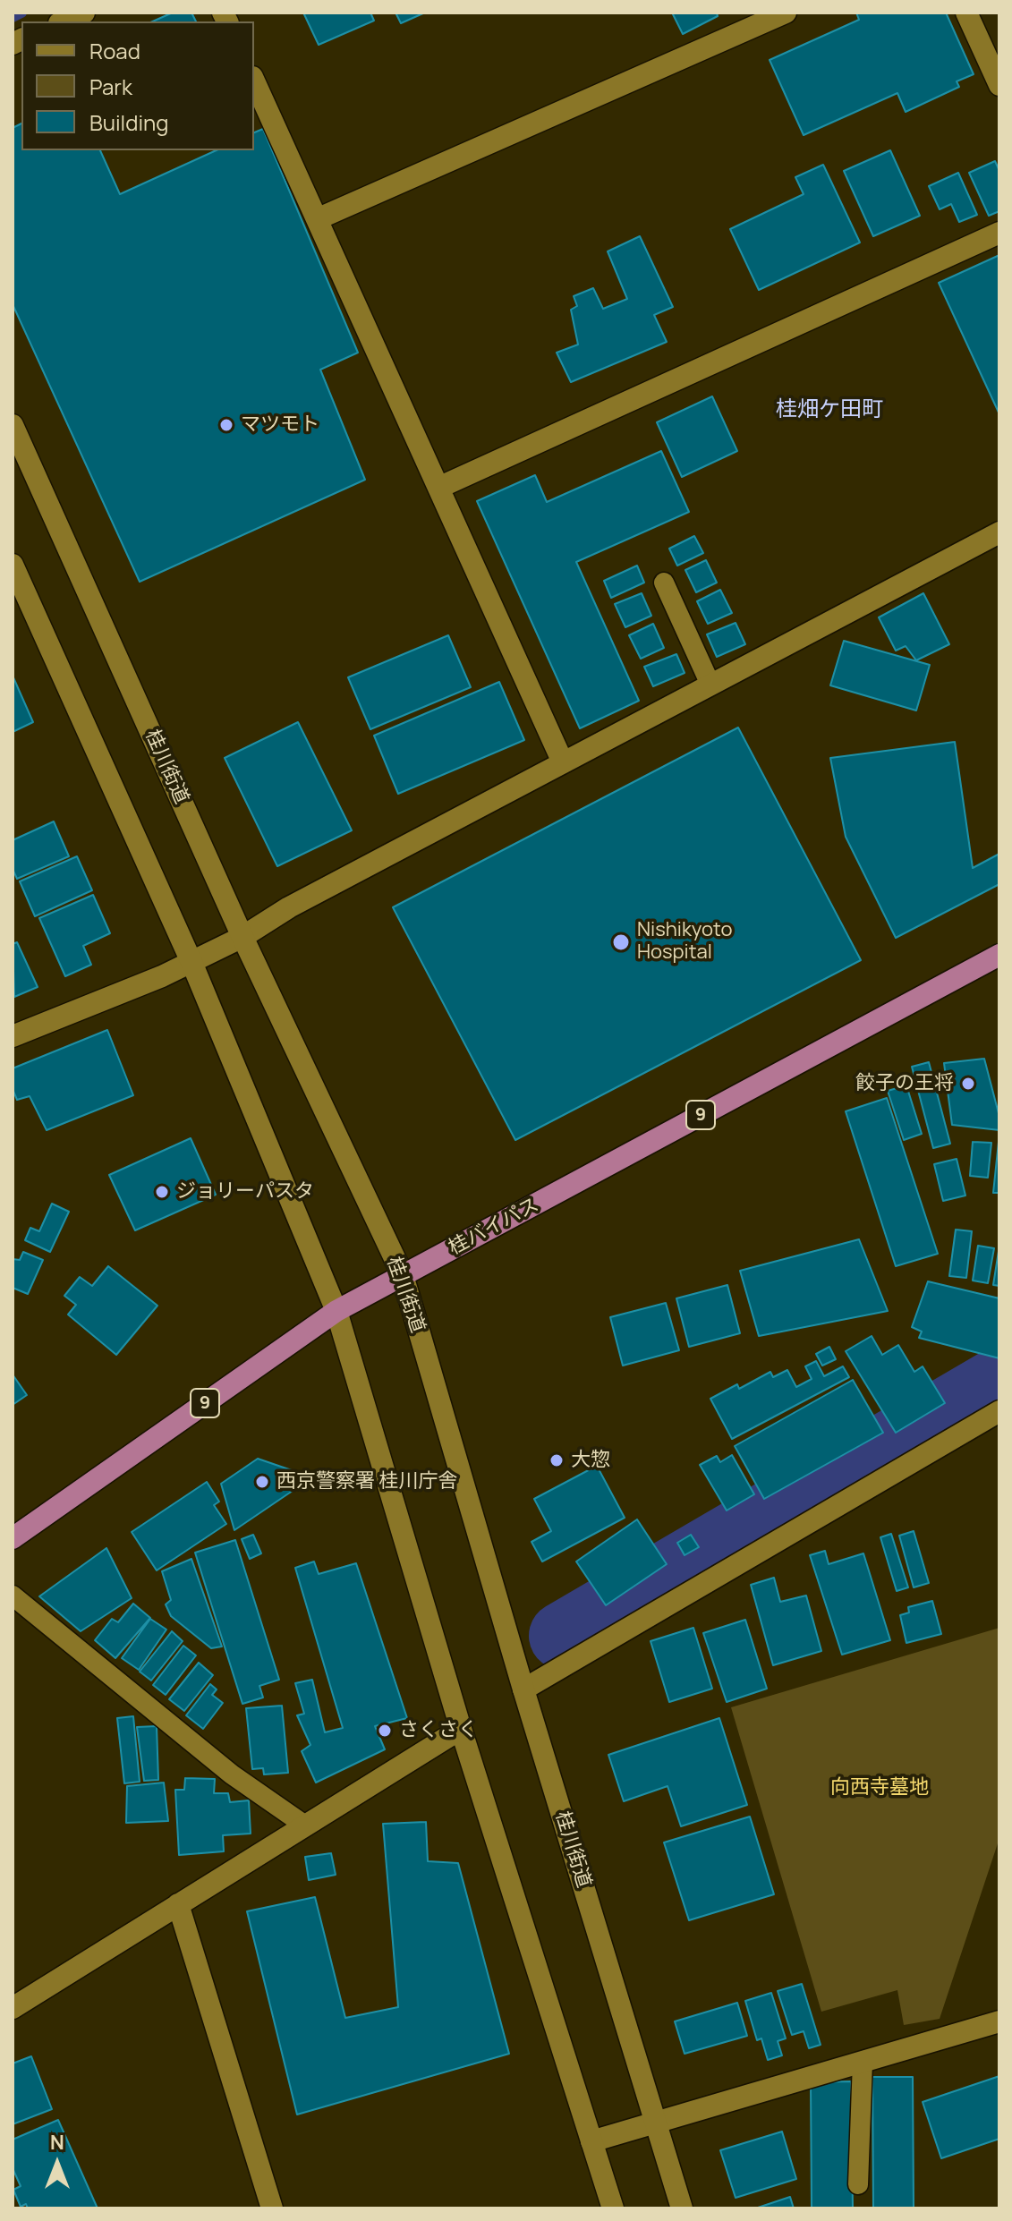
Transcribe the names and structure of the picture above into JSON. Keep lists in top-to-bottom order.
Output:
{
  "streets": {
    "highway": ["9", "桂バイパス"],
    "street": ["桂川街道"]
  },
  "crossings": [
    ["桂川街道", "桂バイパス"]
  ],
  "districts": ["桂畑ケ田町"],
  "parks": ["向西寺墓地"],
  "places": [
    "マツモト",
    "Nishikyoto Hospital",
    "餃子の王将",
    "ジョリーパスタ",
    "大惣",
    "西京警察署 桂川庁舎",
    "さくさく"
  ],
  "legend": ["Road", "Park", "Building"],
  "north": "top"
}
